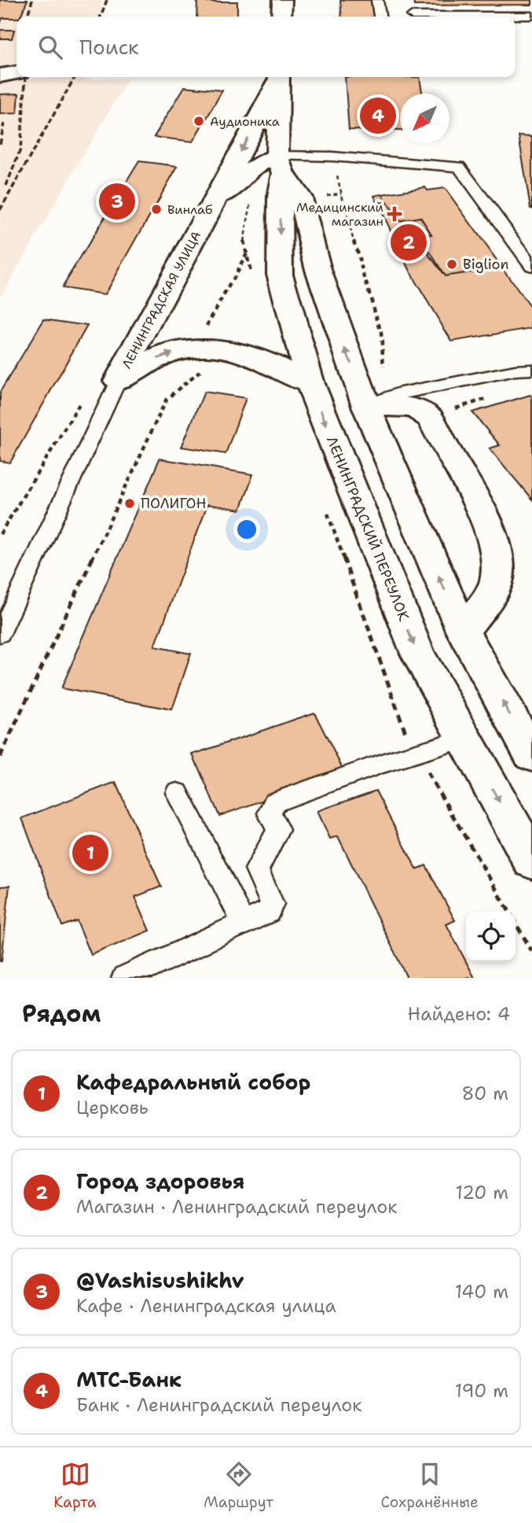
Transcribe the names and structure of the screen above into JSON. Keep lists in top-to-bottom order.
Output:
{
  "streets": {
    "main road": ["ЛЕНИНГРАДСКАЯ УЛИЦА", "ЛЕНИНГРАДСКИЙ ПЕРЕУЛОК"]
  },
  "crossings": [
    ["ЛЕНИНГРАДСКАЯ УЛИЦА", "ЛЕНИНГРАДСКИЙ ПЕРЕУЛОК"]
  ],
  "one_way": ["ЛЕНИНГРАДСКАЯ УЛИЦА"],
  "places": {
    "other": [
      "Аудионика",
      "Винлаб",
      "Biglion",
      "ПОЛИГОН"
    ],
    "health": ["Медицинский магазин"]
  },
  "north": "bottom left",
  "page": {
    "search": "Поиск",
    "pins": [
      "4",
      "3",
      "2",
      "1"
    ],
    "heading": ["Рядом", "Найдено: 4"],
    "list": [
      {
        "mark": "1",
        "name": "Кафедральный собор",
        "note": "Церковь",
        "value": "80 m"
      },
      {
        "mark": "2",
        "name": "Город здоровья",
        "note": "Магазин · Ленинградский переулок",
        "value": "120 m"
      },
      {
        "mark": "3",
        "name": "@Vashisushikhv",
        "note": "Кафе · Ленинградская улица",
        "value": "140 m"
      },
      {
        "mark": "4",
        "name": "МТС-Банк",
        "note": "Банк · Ленинградский переулок",
        "value": "190 m"
      }
    ],
    "nav": ["Карта", "Маршрут", "Сохранённые"]
  }
}
